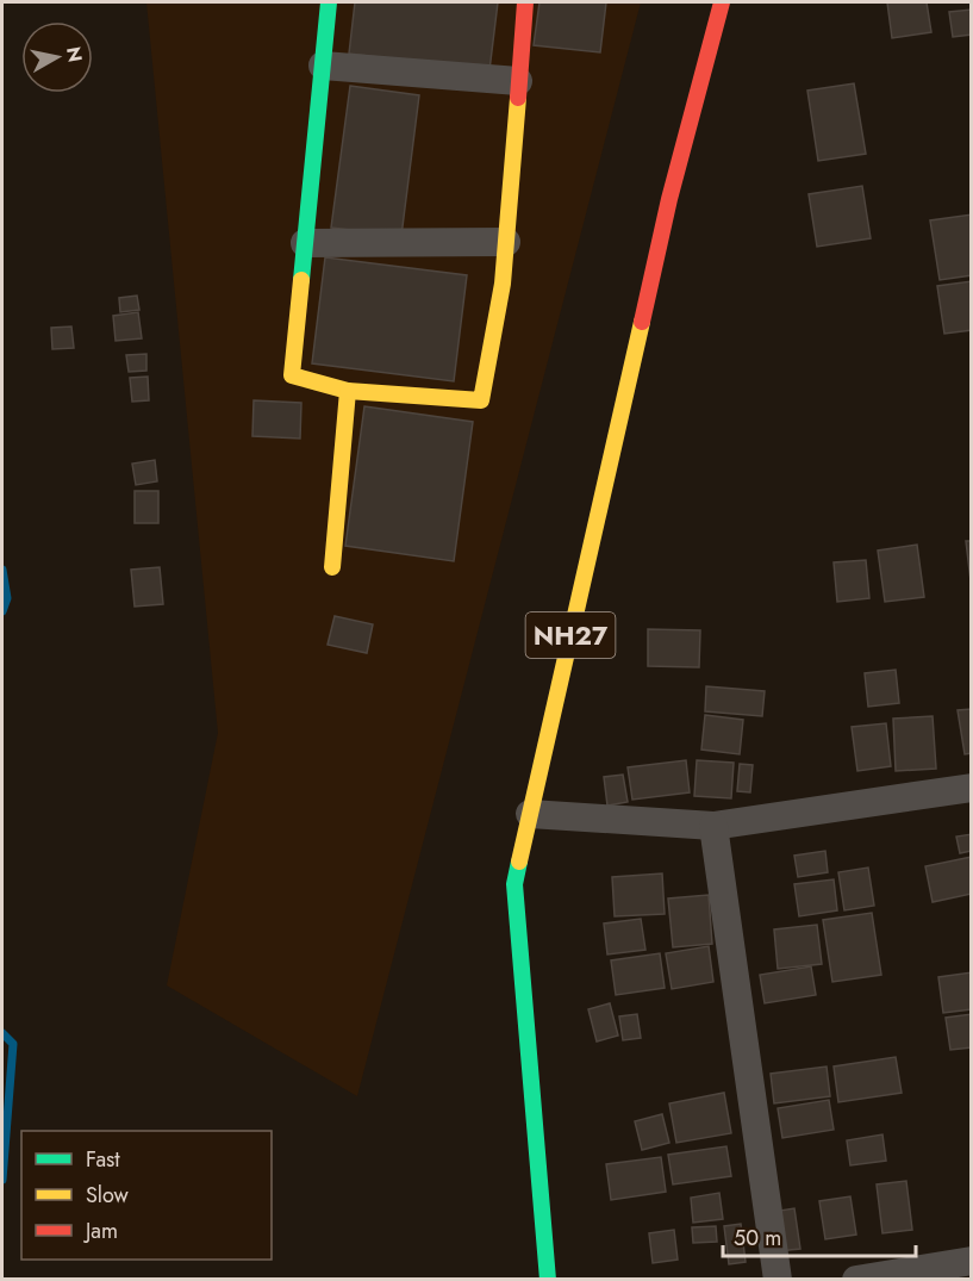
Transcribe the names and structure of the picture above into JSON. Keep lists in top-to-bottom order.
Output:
{
  "streets": {
    "main road": ["NH27"]
  },
  "legend": ["Fast", "Slow", "Jam"],
  "scale_bar": "50 m",
  "north": "right"
}
